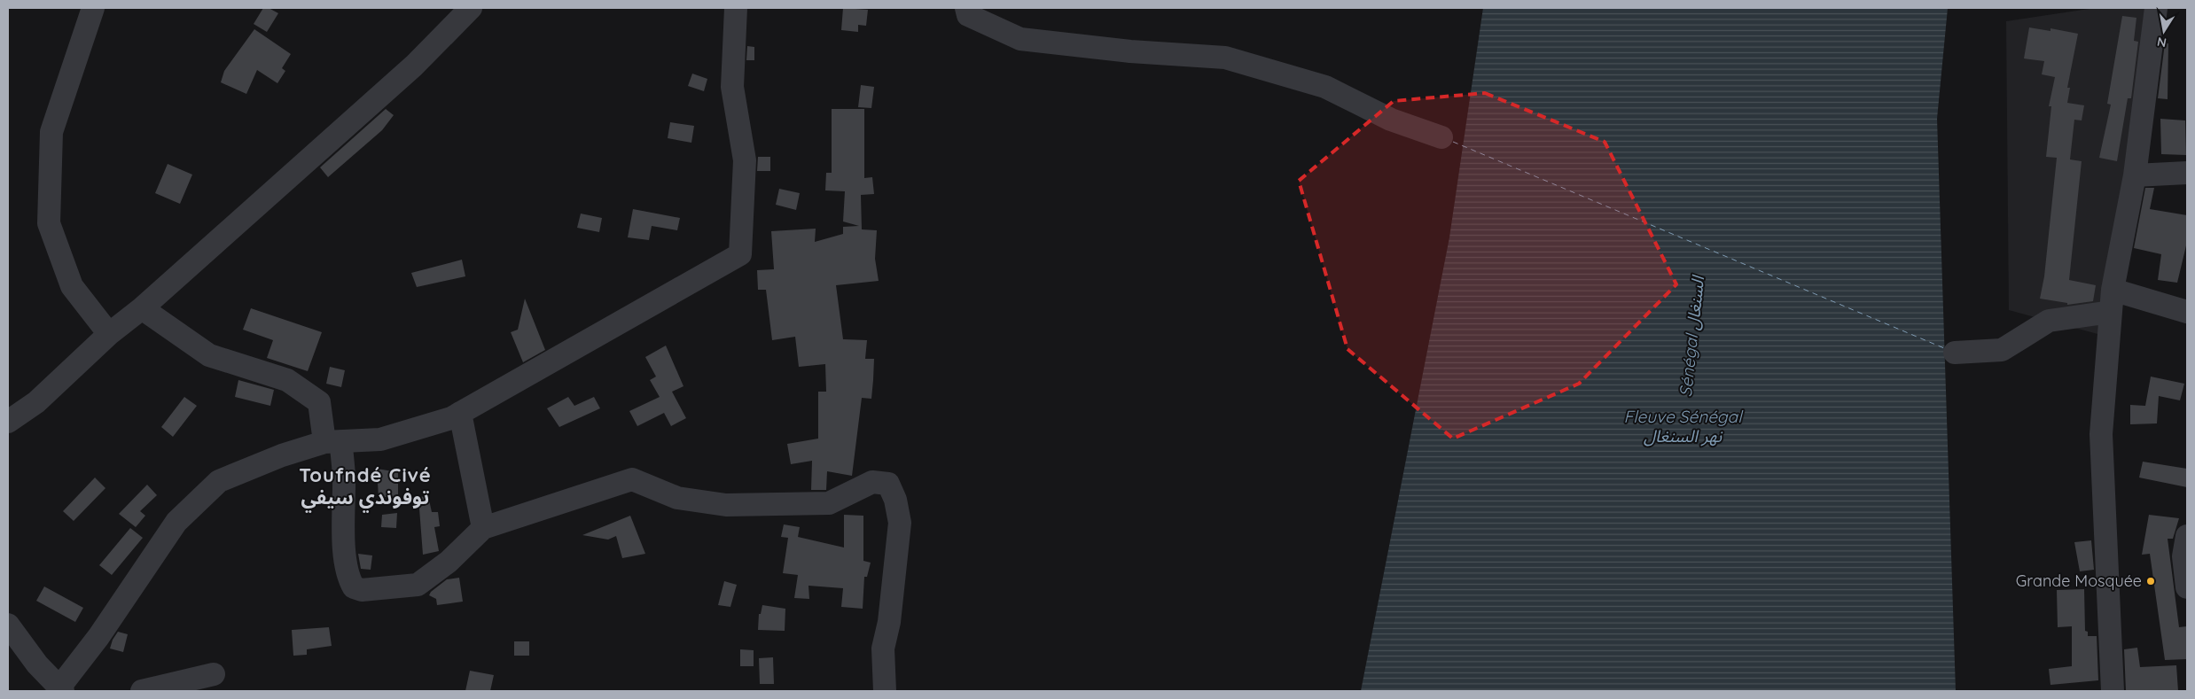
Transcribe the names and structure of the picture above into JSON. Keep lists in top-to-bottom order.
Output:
{
  "districts": ["Toufndé Civé توفوندي سيفي"],
  "water": ["Sénégal السنغال", "Fleuve Sénégal نهر السنغال"],
  "places": ["Grande Mosquée"],
  "north": "bottom"
}
